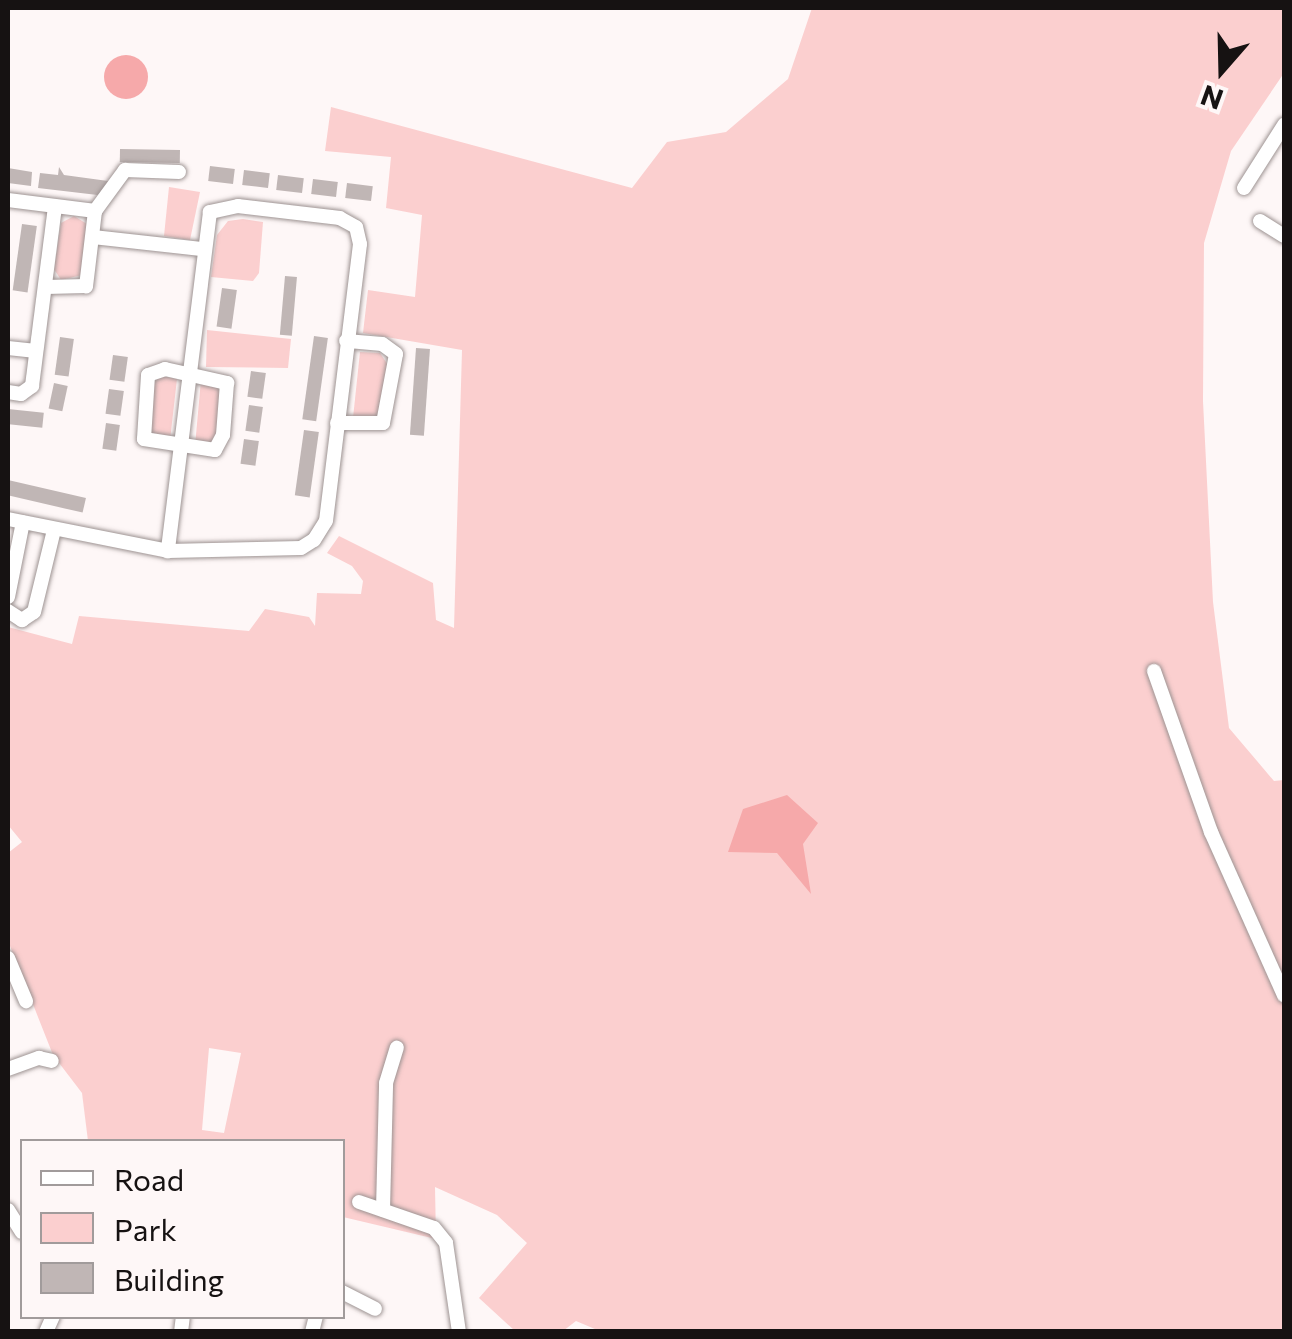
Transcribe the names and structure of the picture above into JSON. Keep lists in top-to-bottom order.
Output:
{
  "legend": ["Road", "Park", "Building"],
  "north": "bottom"
}
